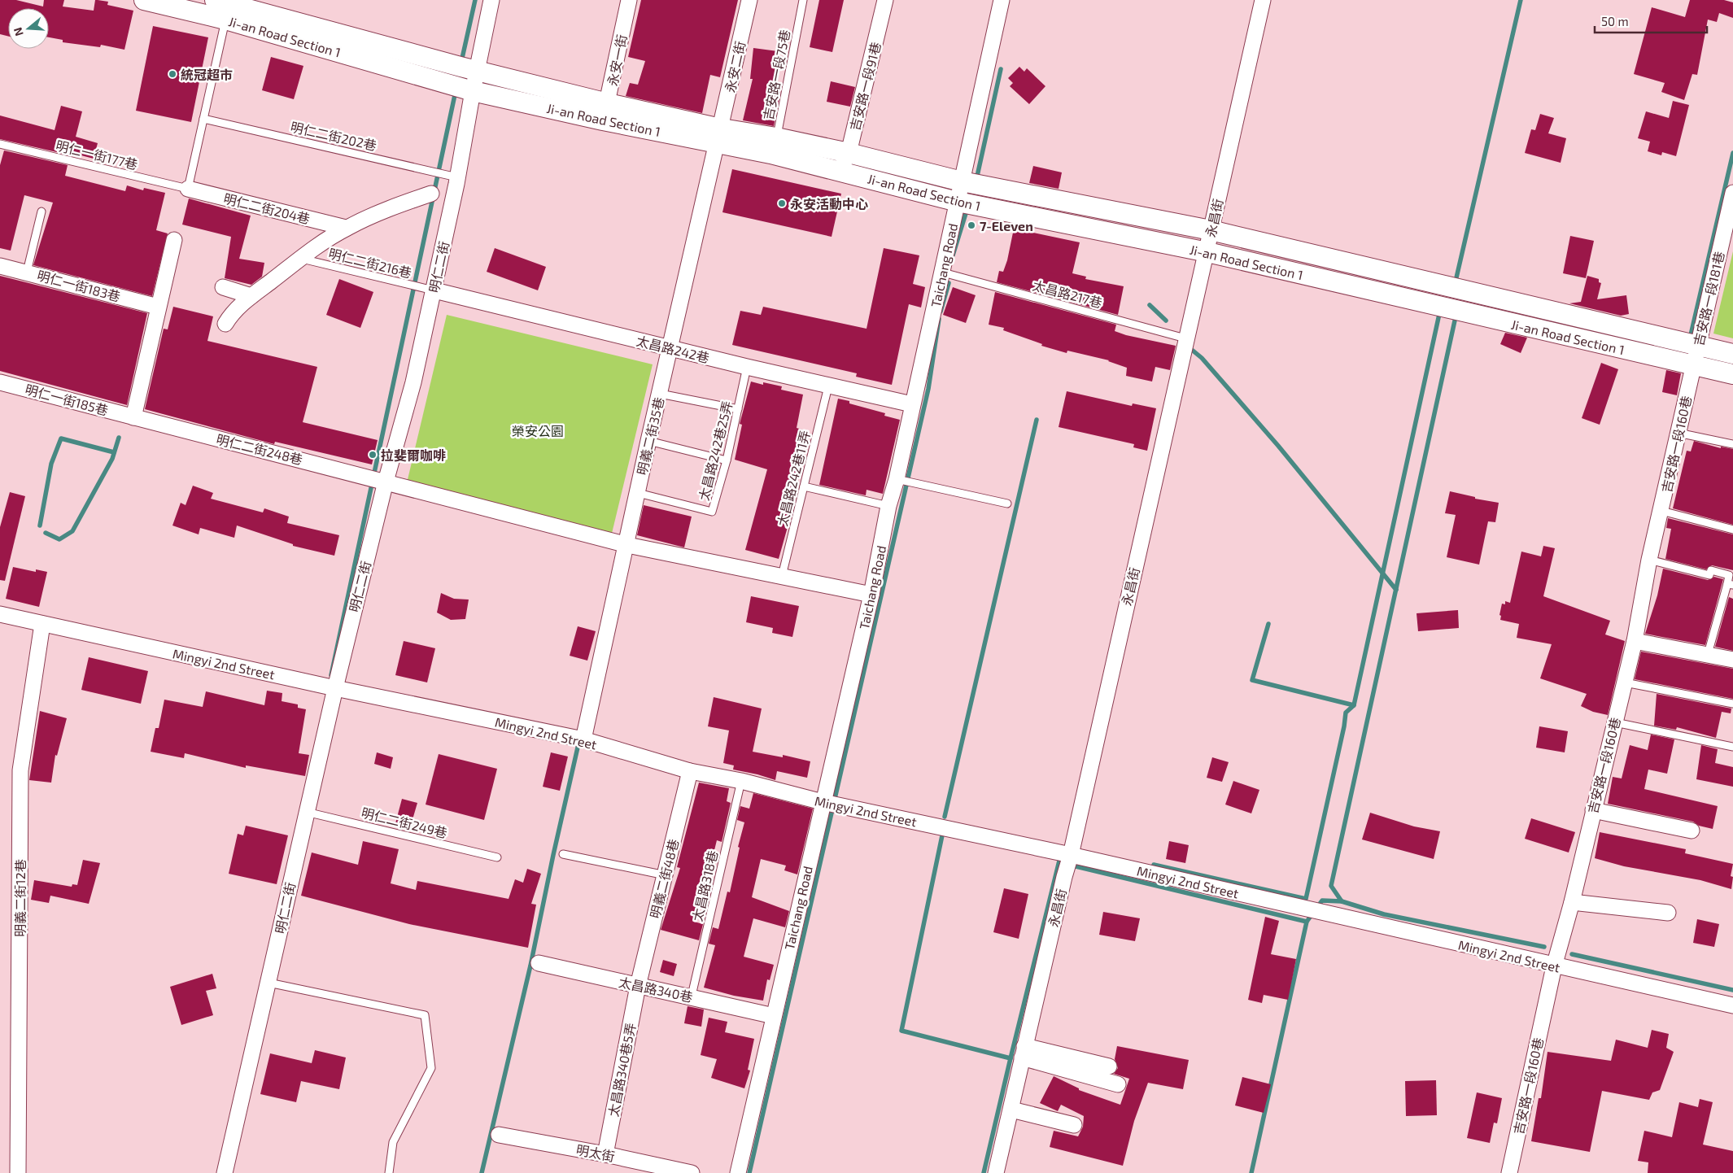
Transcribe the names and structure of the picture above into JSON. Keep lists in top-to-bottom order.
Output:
{
  "streets": {
    "street": [
      "Ji-an Road Section 1",
      "永安一街",
      "永安二街",
      "吉安路一段91巷",
      "明仁二街204巷",
      "永昌街",
      "Taichang Road",
      "明仁二街",
      "明仁一街183巷",
      "吉安路一段181巷",
      "太昌路242巷",
      "明仁一街185巷",
      "明義二街35巷",
      "吉安路一段160巷",
      "明仁二街248巷",
      "Mingyi 2nd Street",
      "明義二街48巷",
      "明義二街12巷",
      "太昌路340巷",
      "太昌路340巷5弄",
      "明太街"
    ],
    "lane": [
      "吉安路一段75巷",
      "明仁二街202巷",
      "明仁一街177巷",
      "明仁二街216巷",
      "太昌路217巷",
      "太昌路242巷25弄",
      "太昌路242巷11弄",
      "明仁二街249巷",
      "太昌路318巷"
    ]
  },
  "crossings": [
    ["Ji-an Road Section 1", "永安一街"],
    ["Ji-an Road Section 1", "永安二街"],
    ["Ji-an Road Section 1", "吉安路一段75巷"],
    ["Ji-an Road Section 1", "吉安路一段91巷"],
    ["Ji-an Road Section 1", "永昌街"],
    ["Ji-an Road Section 1", "Taichang Road"],
    ["Ji-an Road Section 1", "明仁二街"],
    ["Ji-an Road Section 1", "吉安路一段181巷"],
    ["Ji-an Road Section 1", "明義二街35巷"],
    ["Ji-an Road Section 1", "吉安路一段160巷"],
    ["永安二街", "明義二街35巷"],
    ["明仁二街202巷", "明仁二街"],
    ["明仁一街177巷", "明仁二街204巷"],
    ["永昌街", "太昌路217巷"],
    ["永昌街", "Mingyi 2nd Street"],
    ["明仁二街216巷", "明仁二街"],
    ["明仁二街216巷", "太昌路242巷"],
    ["Taichang Road", "太昌路217巷"],
    ["Taichang Road", "太昌路242巷"],
    ["Taichang Road", "明仁二街248巷"],
    ["Taichang Road", "Mingyi 2nd Street"],
    ["Taichang Road", "太昌路340巷"],
    ["明仁二街", "太昌路242巷"],
    ["明仁二街", "明仁二街248巷"],
    ["明仁二街", "Mingyi 2nd Street"],
    ["明仁二街", "明仁二街249巷"],
    ["吉安路一段181巷", "吉安路一段160巷"],
    ["太昌路242巷", "明義二街35巷"],
    ["太昌路242巷", "太昌路242巷25弄"],
    ["太昌路242巷", "太昌路242巷11弄"],
    ["明仁一街185巷", "明仁二街248巷"],
    ["明義二街35巷", "明仁二街248巷"],
    ["明義二街35巷", "太昌路242巷25弄"],
    ["明義二街35巷", "Mingyi 2nd Street"],
    ["吉安路一段160巷", "Mingyi 2nd Street"],
    ["明仁二街248巷", "太昌路242巷11弄"],
    ["Mingyi 2nd Street", "明義二街48巷"],
    ["Mingyi 2nd Street", "太昌路318巷"],
    ["Mingyi 2nd Street", "明義二街12巷"],
    ["明義二街48巷", "太昌路340巷"],
    ["明義二街48巷", "太昌路340巷5弄"],
    ["太昌路318巷", "太昌路340巷"],
    ["太昌路340巷", "太昌路340巷5弄"],
    ["太昌路340巷5弄", "明太街"]
  ],
  "parks": ["榮安公園"],
  "places": [
    "統冠超市",
    "永安活動中心",
    "7-Eleven",
    "拉斐爾咖啡"
  ],
  "scale_bar": "50 m",
  "north": "left"
}
